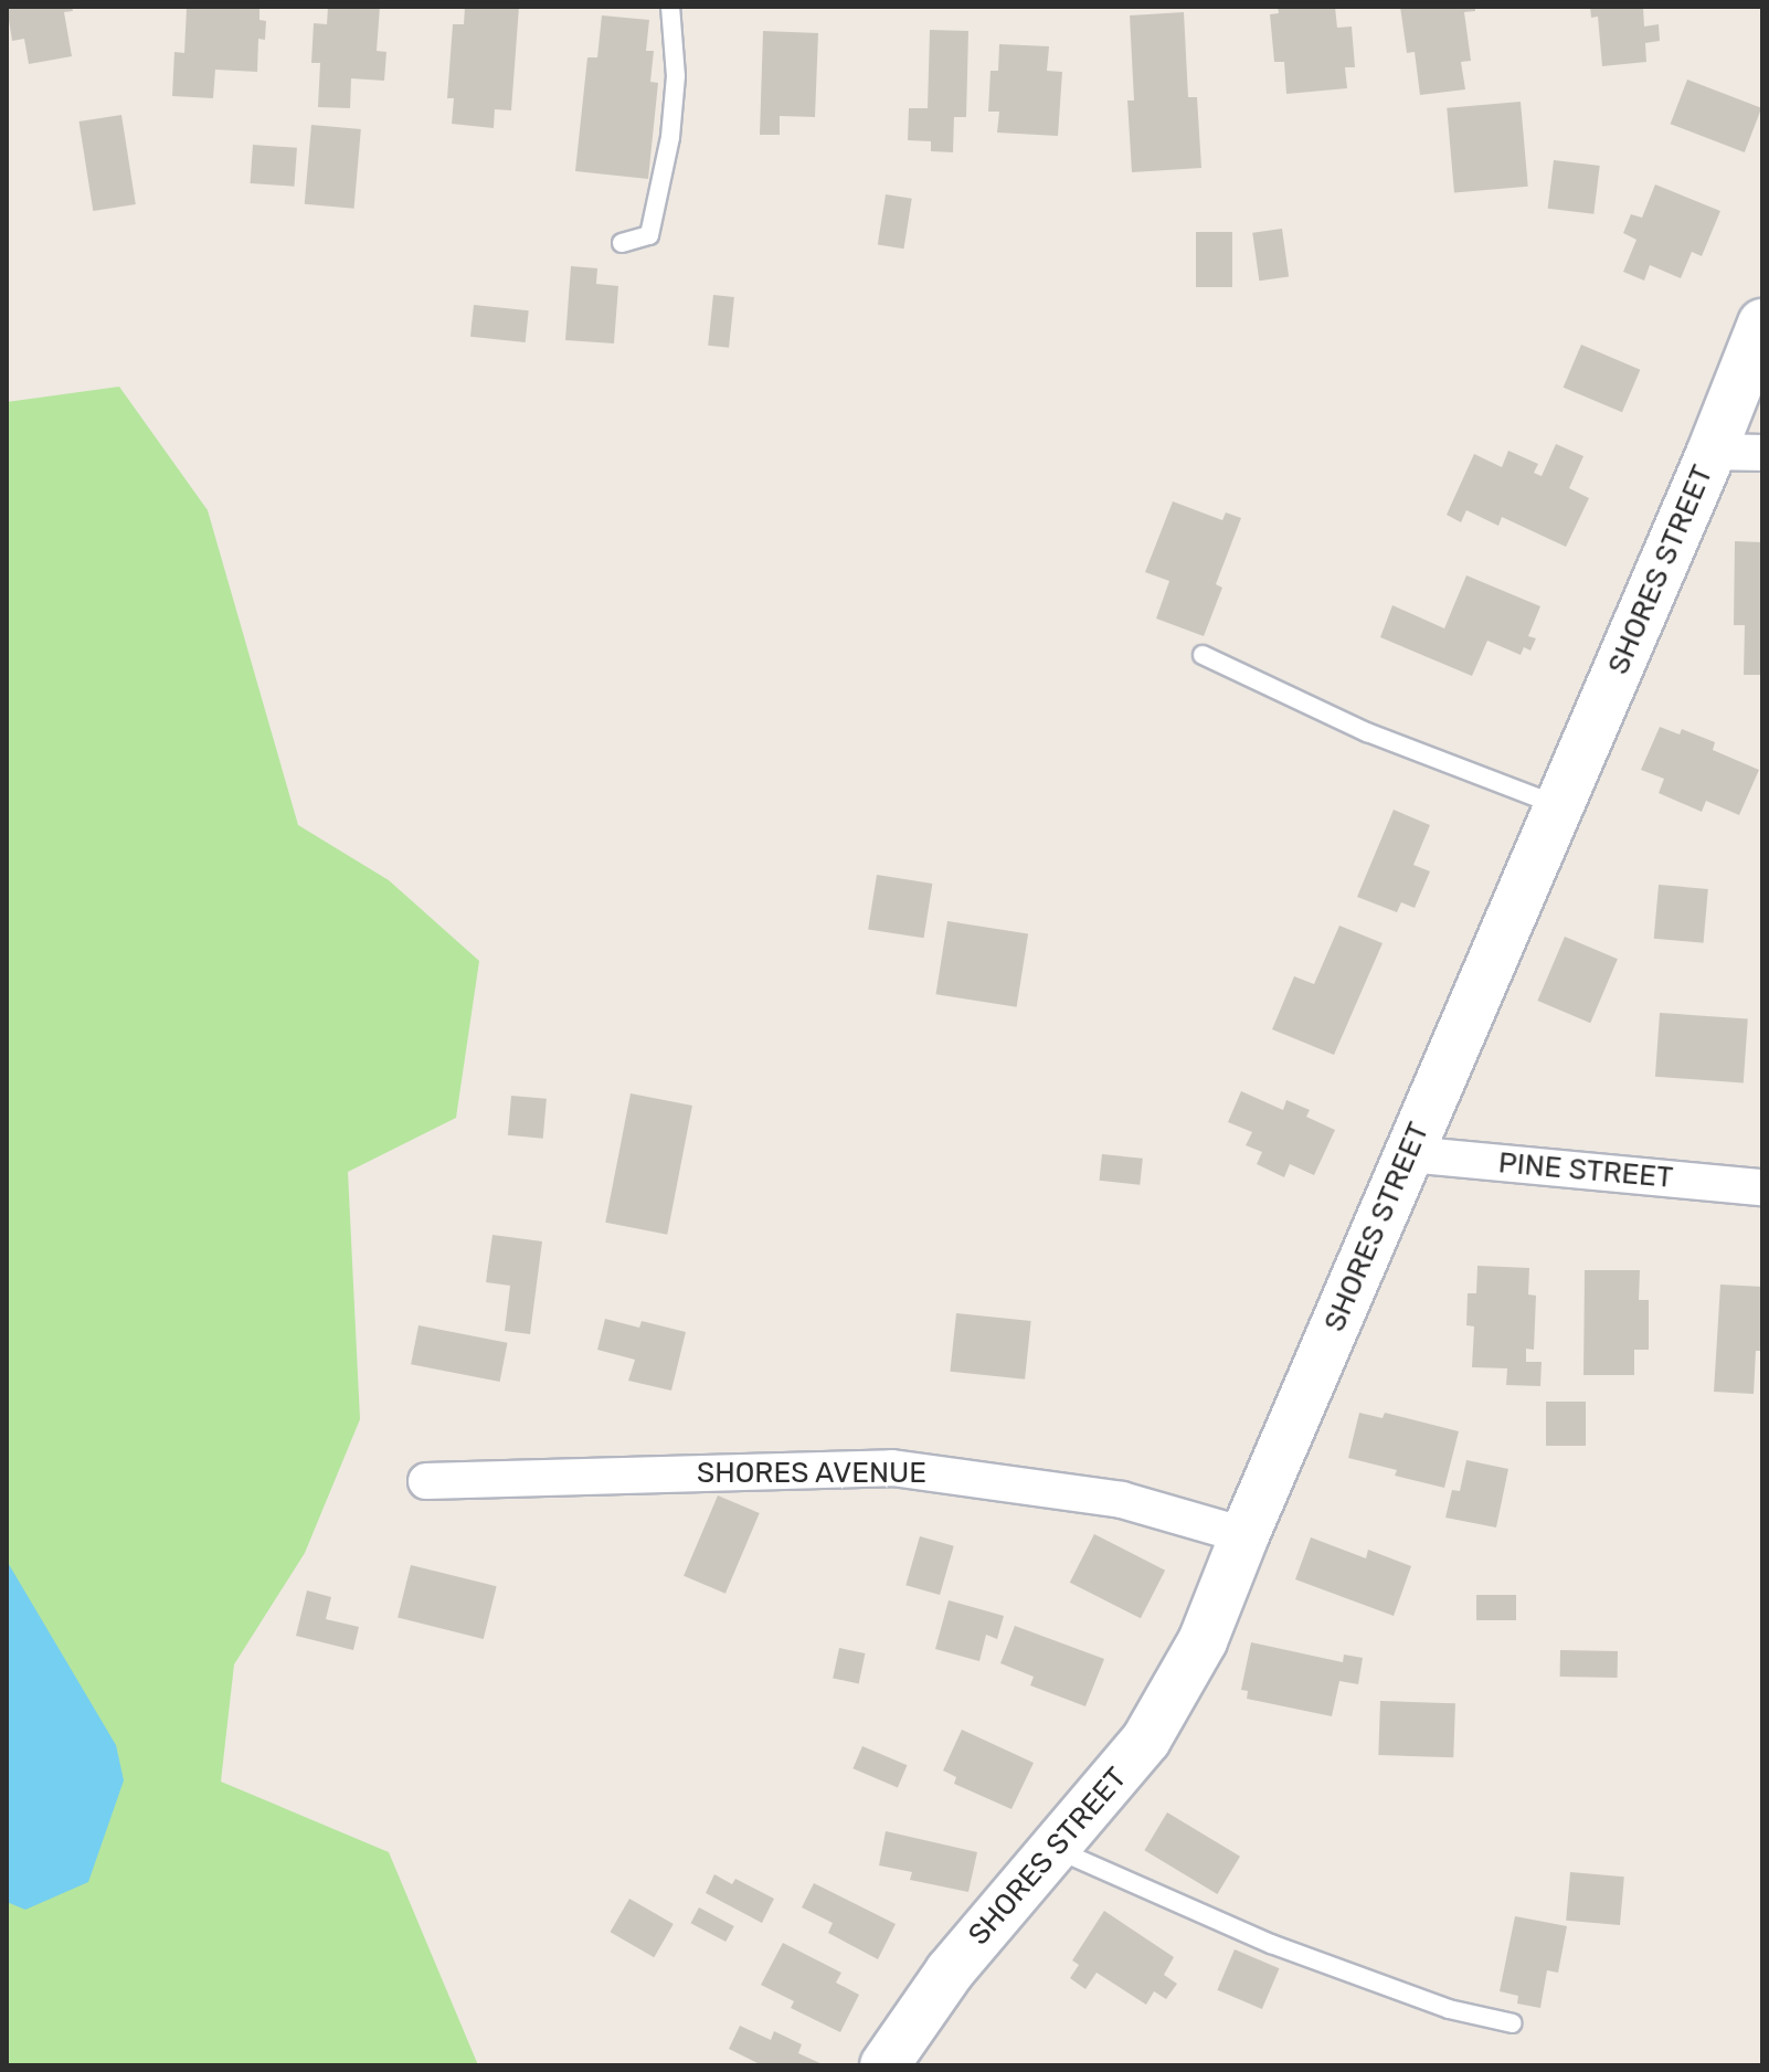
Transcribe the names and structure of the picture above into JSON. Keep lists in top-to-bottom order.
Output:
{
  "streets": {
    "street": ["SHORES STREET", "PINE STREET", "SHORES AVENUE"]
  },
  "crossings": [
    ["SHORES STREET", "PINE STREET"],
    ["SHORES STREET", "SHORES AVENUE"]
  ]
}
